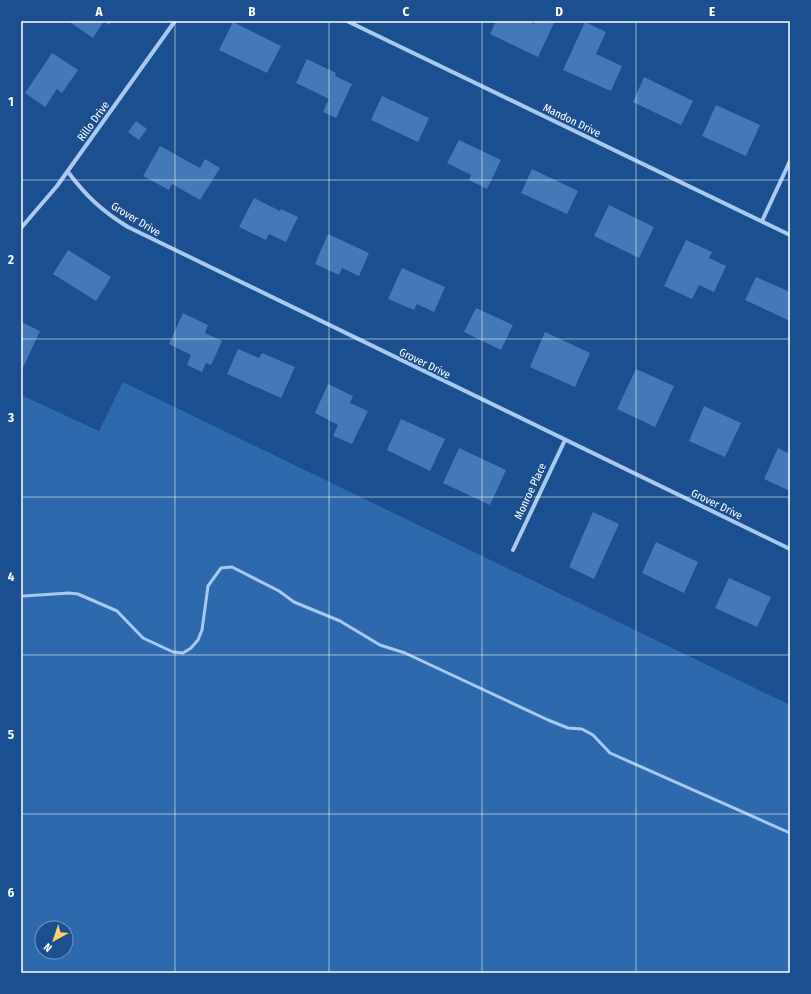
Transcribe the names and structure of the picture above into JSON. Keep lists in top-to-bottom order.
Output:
{
  "streets": {
    "street": [
      "Mandon Drive",
      "Rillo Drive",
      "Grover Drive",
      "Monroe Place"
    ]
  },
  "crossings": [
    ["Rillo Drive", "Grover Drive"],
    ["Grover Drive", "Monroe Place"]
  ],
  "north": "bottom left",
  "grid": {
    "columns": [
      "A",
      "B",
      "C",
      "D",
      "E"
    ],
    "rows": [
      "1",
      "2",
      "3",
      "4",
      "5",
      "6"
    ]
  }
}
